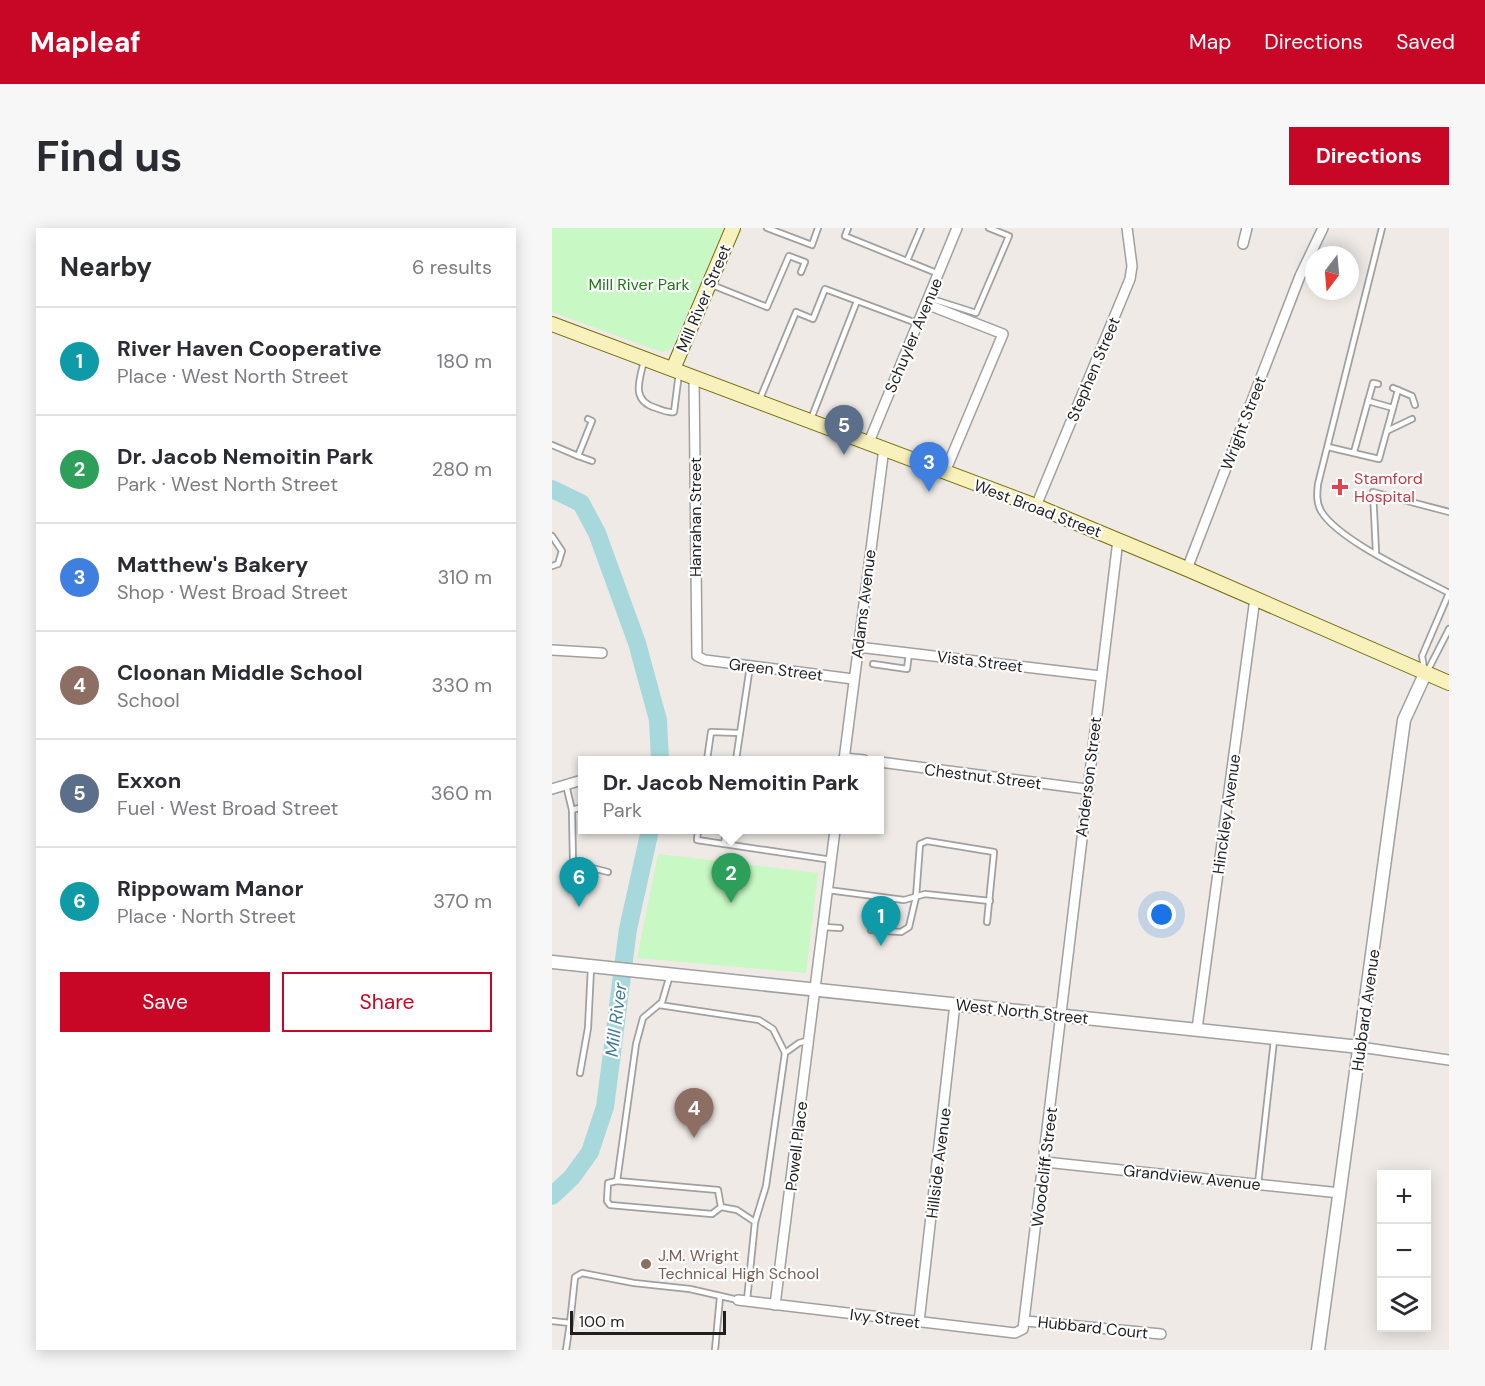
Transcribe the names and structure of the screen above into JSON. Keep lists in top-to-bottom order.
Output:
{
  "streets": {
    "main road": ["Mill River Street", "West Broad Street"],
    "street": [
      "Schuyler Avenue",
      "Stephen Street",
      "Wright Street",
      "Hanrahan Street",
      "Adams Avenue",
      "Vista Street",
      "Green Street",
      "Chestnut Street",
      "Anderson Street",
      "Hinckley Avenue",
      "Hubbard Avenue",
      "West North Street",
      "Powell Place",
      "Hillside Avenue",
      "Woodcliff Street",
      "Grandview Avenue",
      "Ivy Street",
      "Hubbard Court"
    ]
  },
  "crossings": [
    ["Mill River Street", "West Broad Street"],
    ["Schuyler Avenue", "West Broad Street"],
    ["Stephen Street", "West Broad Street"],
    ["Wright Street", "West Broad Street"],
    ["West Broad Street", "Hanrahan Street"],
    ["West Broad Street", "Adams Avenue"],
    ["West Broad Street", "Anderson Street"],
    ["West Broad Street", "Hinckley Avenue"],
    ["West Broad Street", "Hubbard Avenue"],
    ["Hanrahan Street", "Green Street"],
    ["Adams Avenue", "Vista Street"],
    ["Adams Avenue", "Green Street"],
    ["Vista Street", "Anderson Street"],
    ["Chestnut Street", "Anderson Street"],
    ["Anderson Street", "West North Street"],
    ["Anderson Street", "Woodcliff Street"],
    ["Hinckley Avenue", "West North Street"],
    ["Hubbard Avenue", "West North Street"],
    ["Hubbard Avenue", "Grandview Avenue"],
    ["West North Street", "Powell Place"],
    ["West North Street", "Hillside Avenue"],
    ["West North Street", "Woodcliff Street"],
    ["Powell Place", "Ivy Street"],
    ["Hillside Avenue", "Ivy Street"],
    ["Woodcliff Street", "Grandview Avenue"],
    ["Woodcliff Street", "Ivy Street"],
    ["Woodcliff Street", "Hubbard Court"],
    ["Ivy Street", "Hubbard Court"]
  ],
  "water": ["Mill River"],
  "parks": ["Mill River Park"],
  "places": {
    "health": ["Stamford Hospital"],
    "other": ["J.M. Wright Technical High School"]
  },
  "scale_bar": "100 m",
  "north": "bottom",
  "page": {
    "header": "Mapleaf",
    "nav": ["Map", "Directions", "Saved"],
    "buttons": [
      "Directions",
      ["Save", "Share"]
    ],
    "title": "Find us",
    "heading": ["Nearby", "6 results"],
    "list": [
      {
        "mark": "1",
        "name": "River Haven Cooperative",
        "note": "Place · West North Street",
        "value": "180 m"
      },
      {
        "mark": "2",
        "name": "Dr. Jacob Nemoitin Park",
        "note": "Park · West North Street",
        "value": "280 m"
      },
      {
        "mark": "3",
        "name": "Matthew's Bakery",
        "note": "Shop · West Broad Street",
        "value": "310 m"
      },
      {
        "mark": "4",
        "name": "Cloonan Middle School",
        "note": "School",
        "value": "330 m"
      },
      {
        "mark": "5",
        "name": "Exxon",
        "note": "Fuel · West Broad Street",
        "value": "360 m"
      },
      {
        "mark": "6",
        "name": "Rippowam Manor",
        "note": "Place · North Street",
        "value": "370 m"
      }
    ],
    "pins": [
      "5",
      "3",
      "2",
      "6",
      "1",
      "4"
    ],
    "popup": ["Dr. Jacob Nemoitin Park", "Park"],
    "map_buttons": ["+", "−"],
    "scale": "100 m"
  }
}
